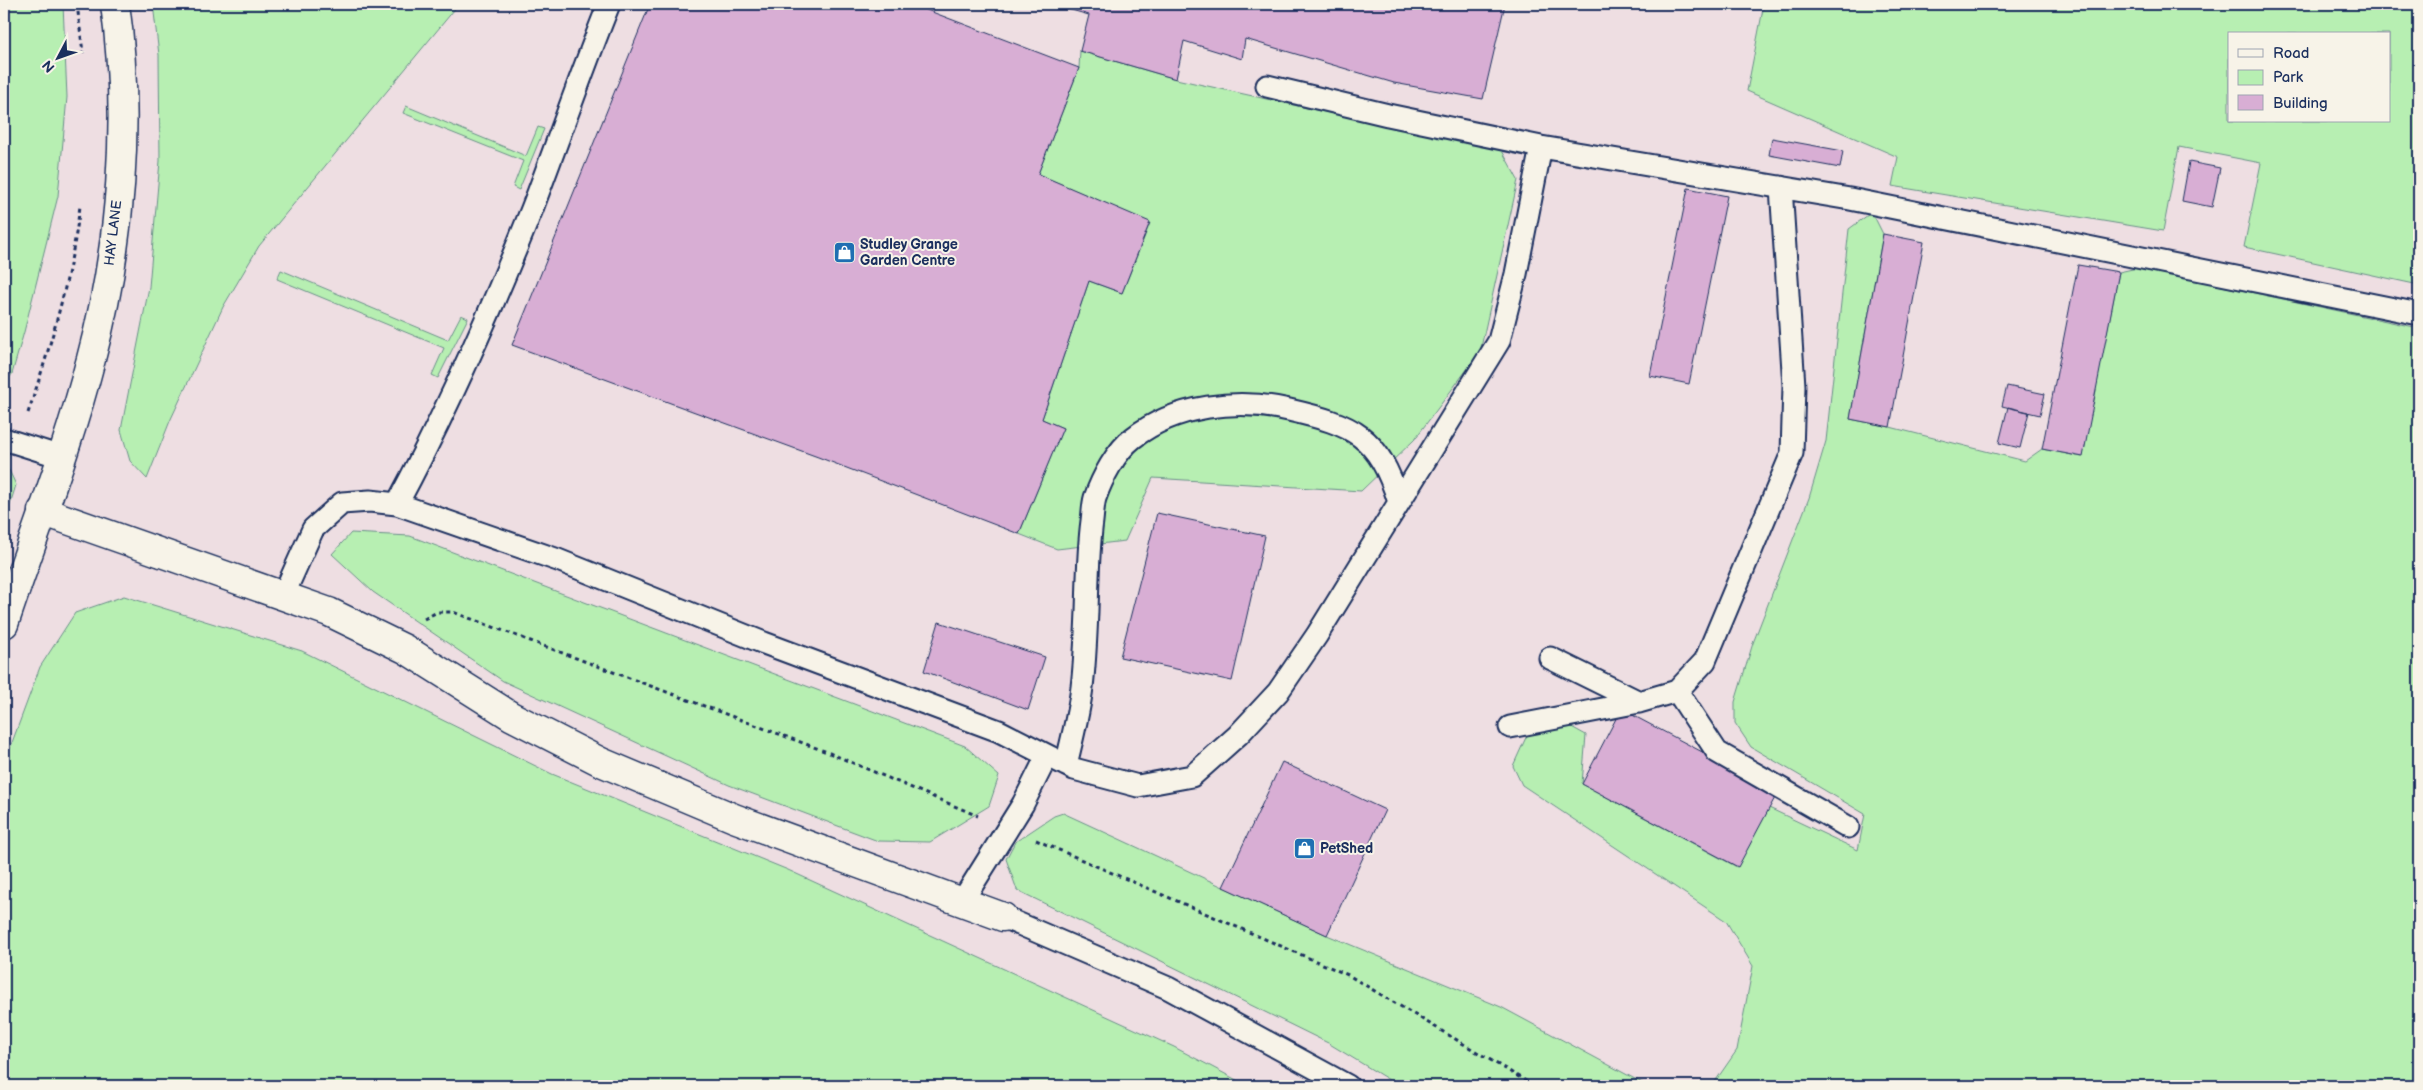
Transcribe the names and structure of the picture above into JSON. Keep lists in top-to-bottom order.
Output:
{
  "streets": {
    "street": ["HAY LANE"]
  },
  "places": {
    "shop": ["Studley Grange Garden Centre", "PetShed"]
  },
  "legend": ["Road", "Park", "Building"],
  "north": "bottom left"
}
